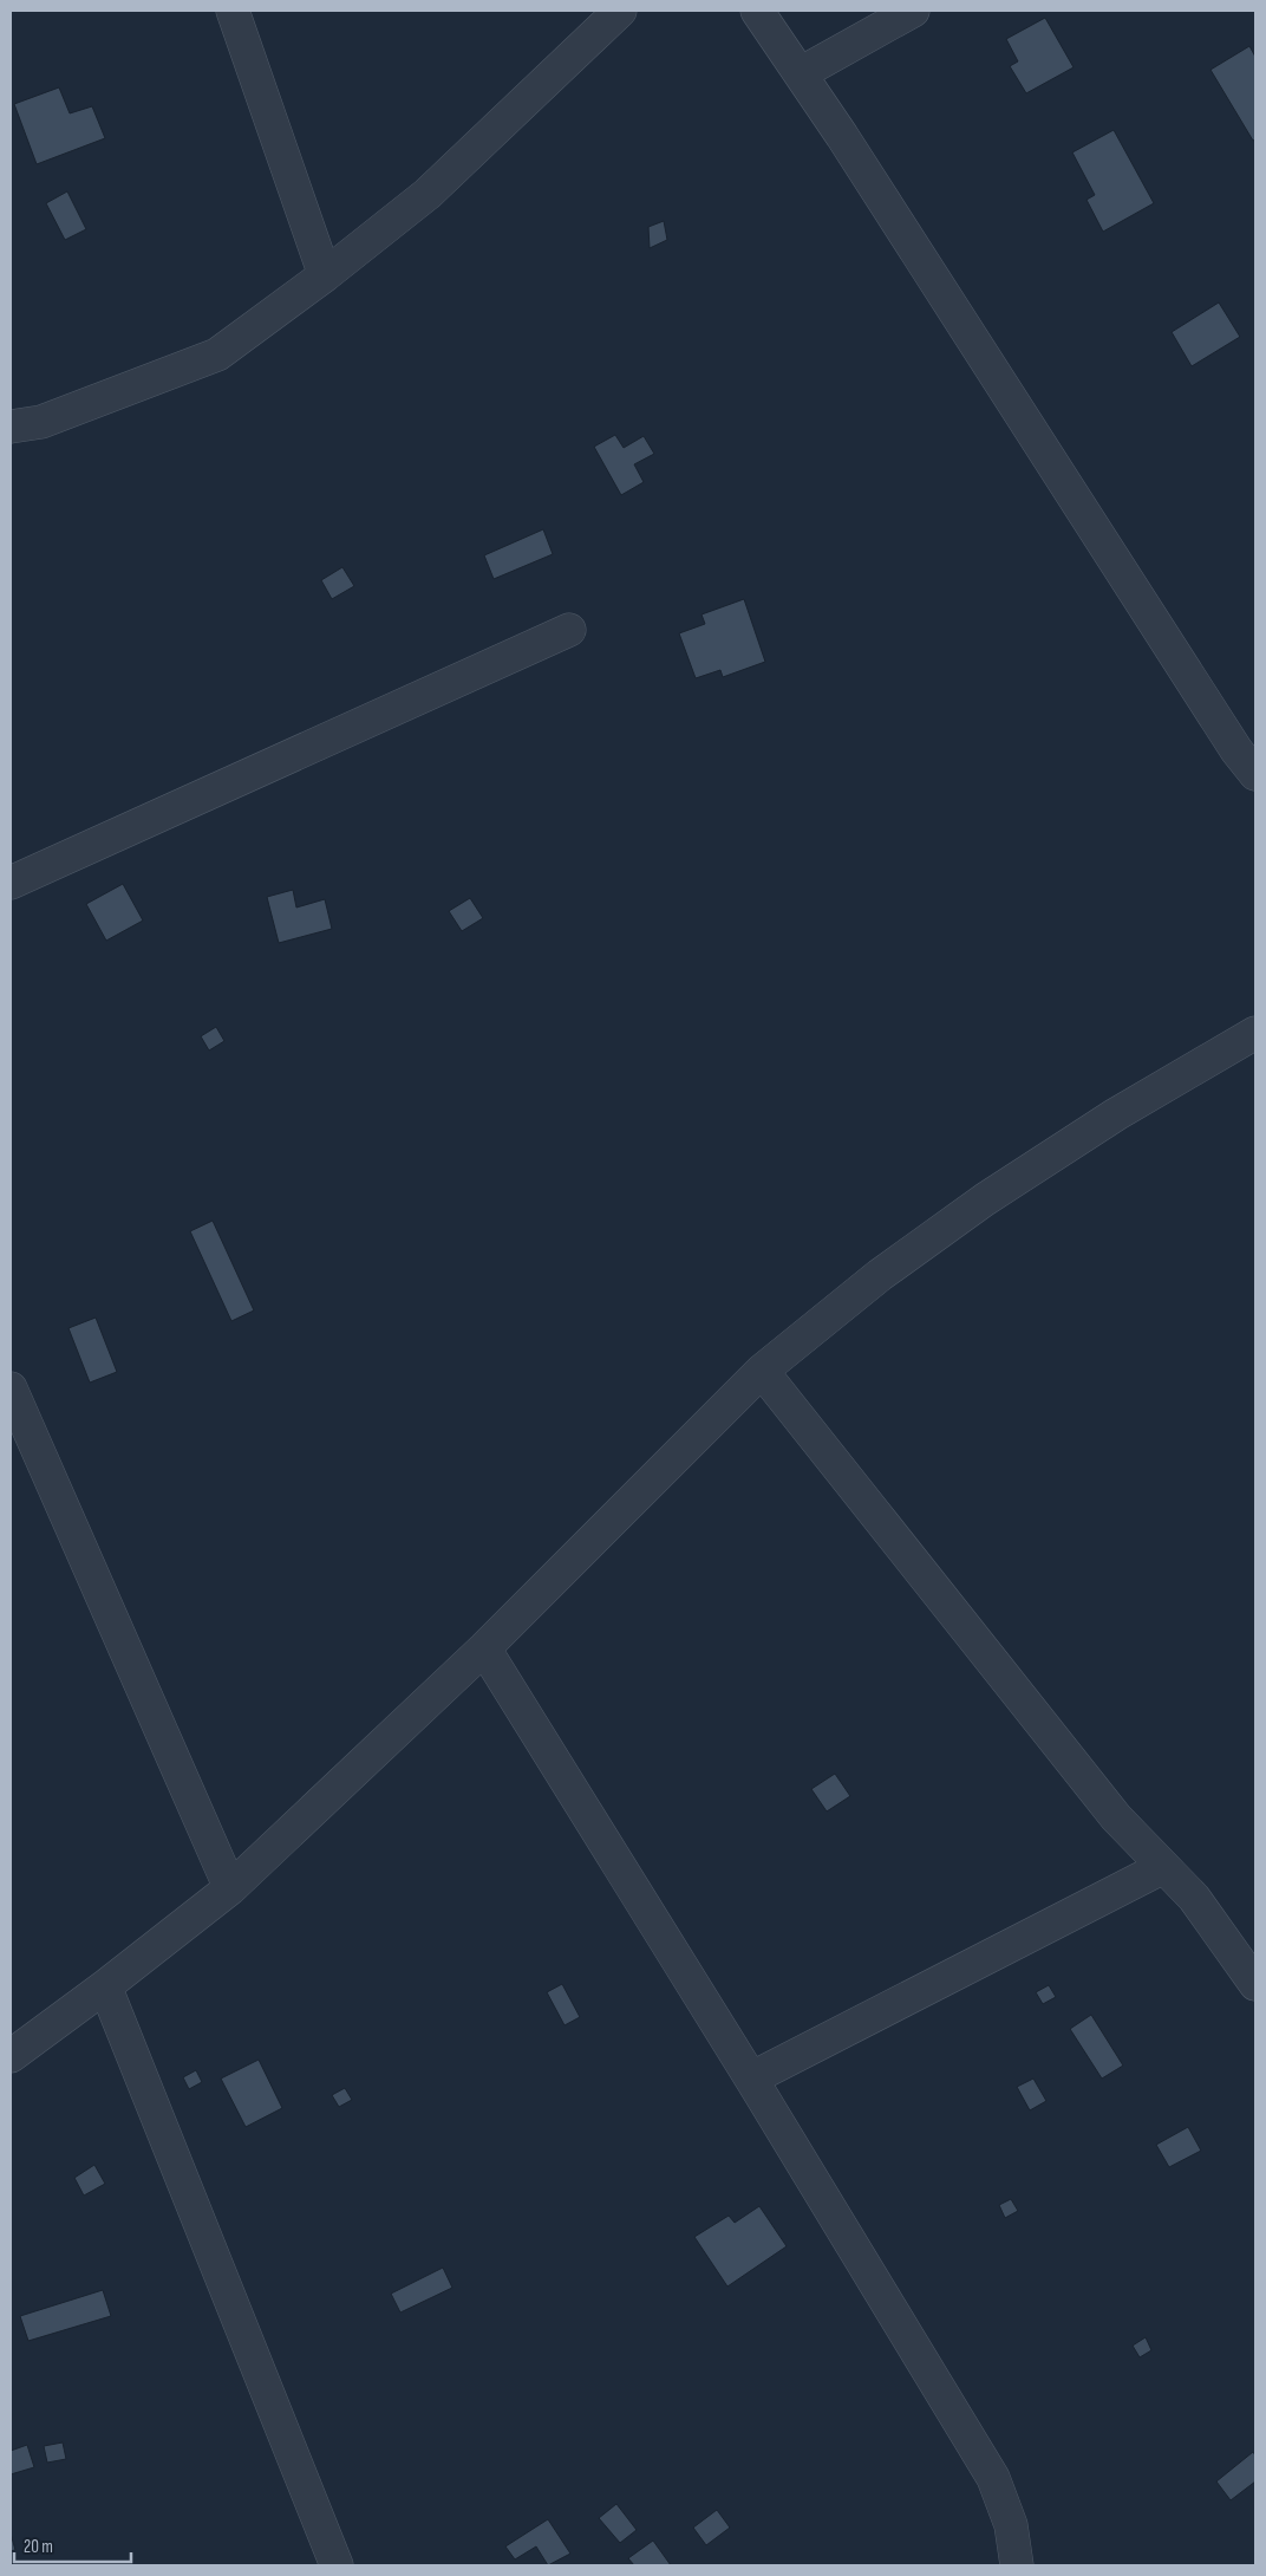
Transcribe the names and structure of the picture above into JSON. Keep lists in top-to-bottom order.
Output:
{
  "scale_bar": "20 m"
}
